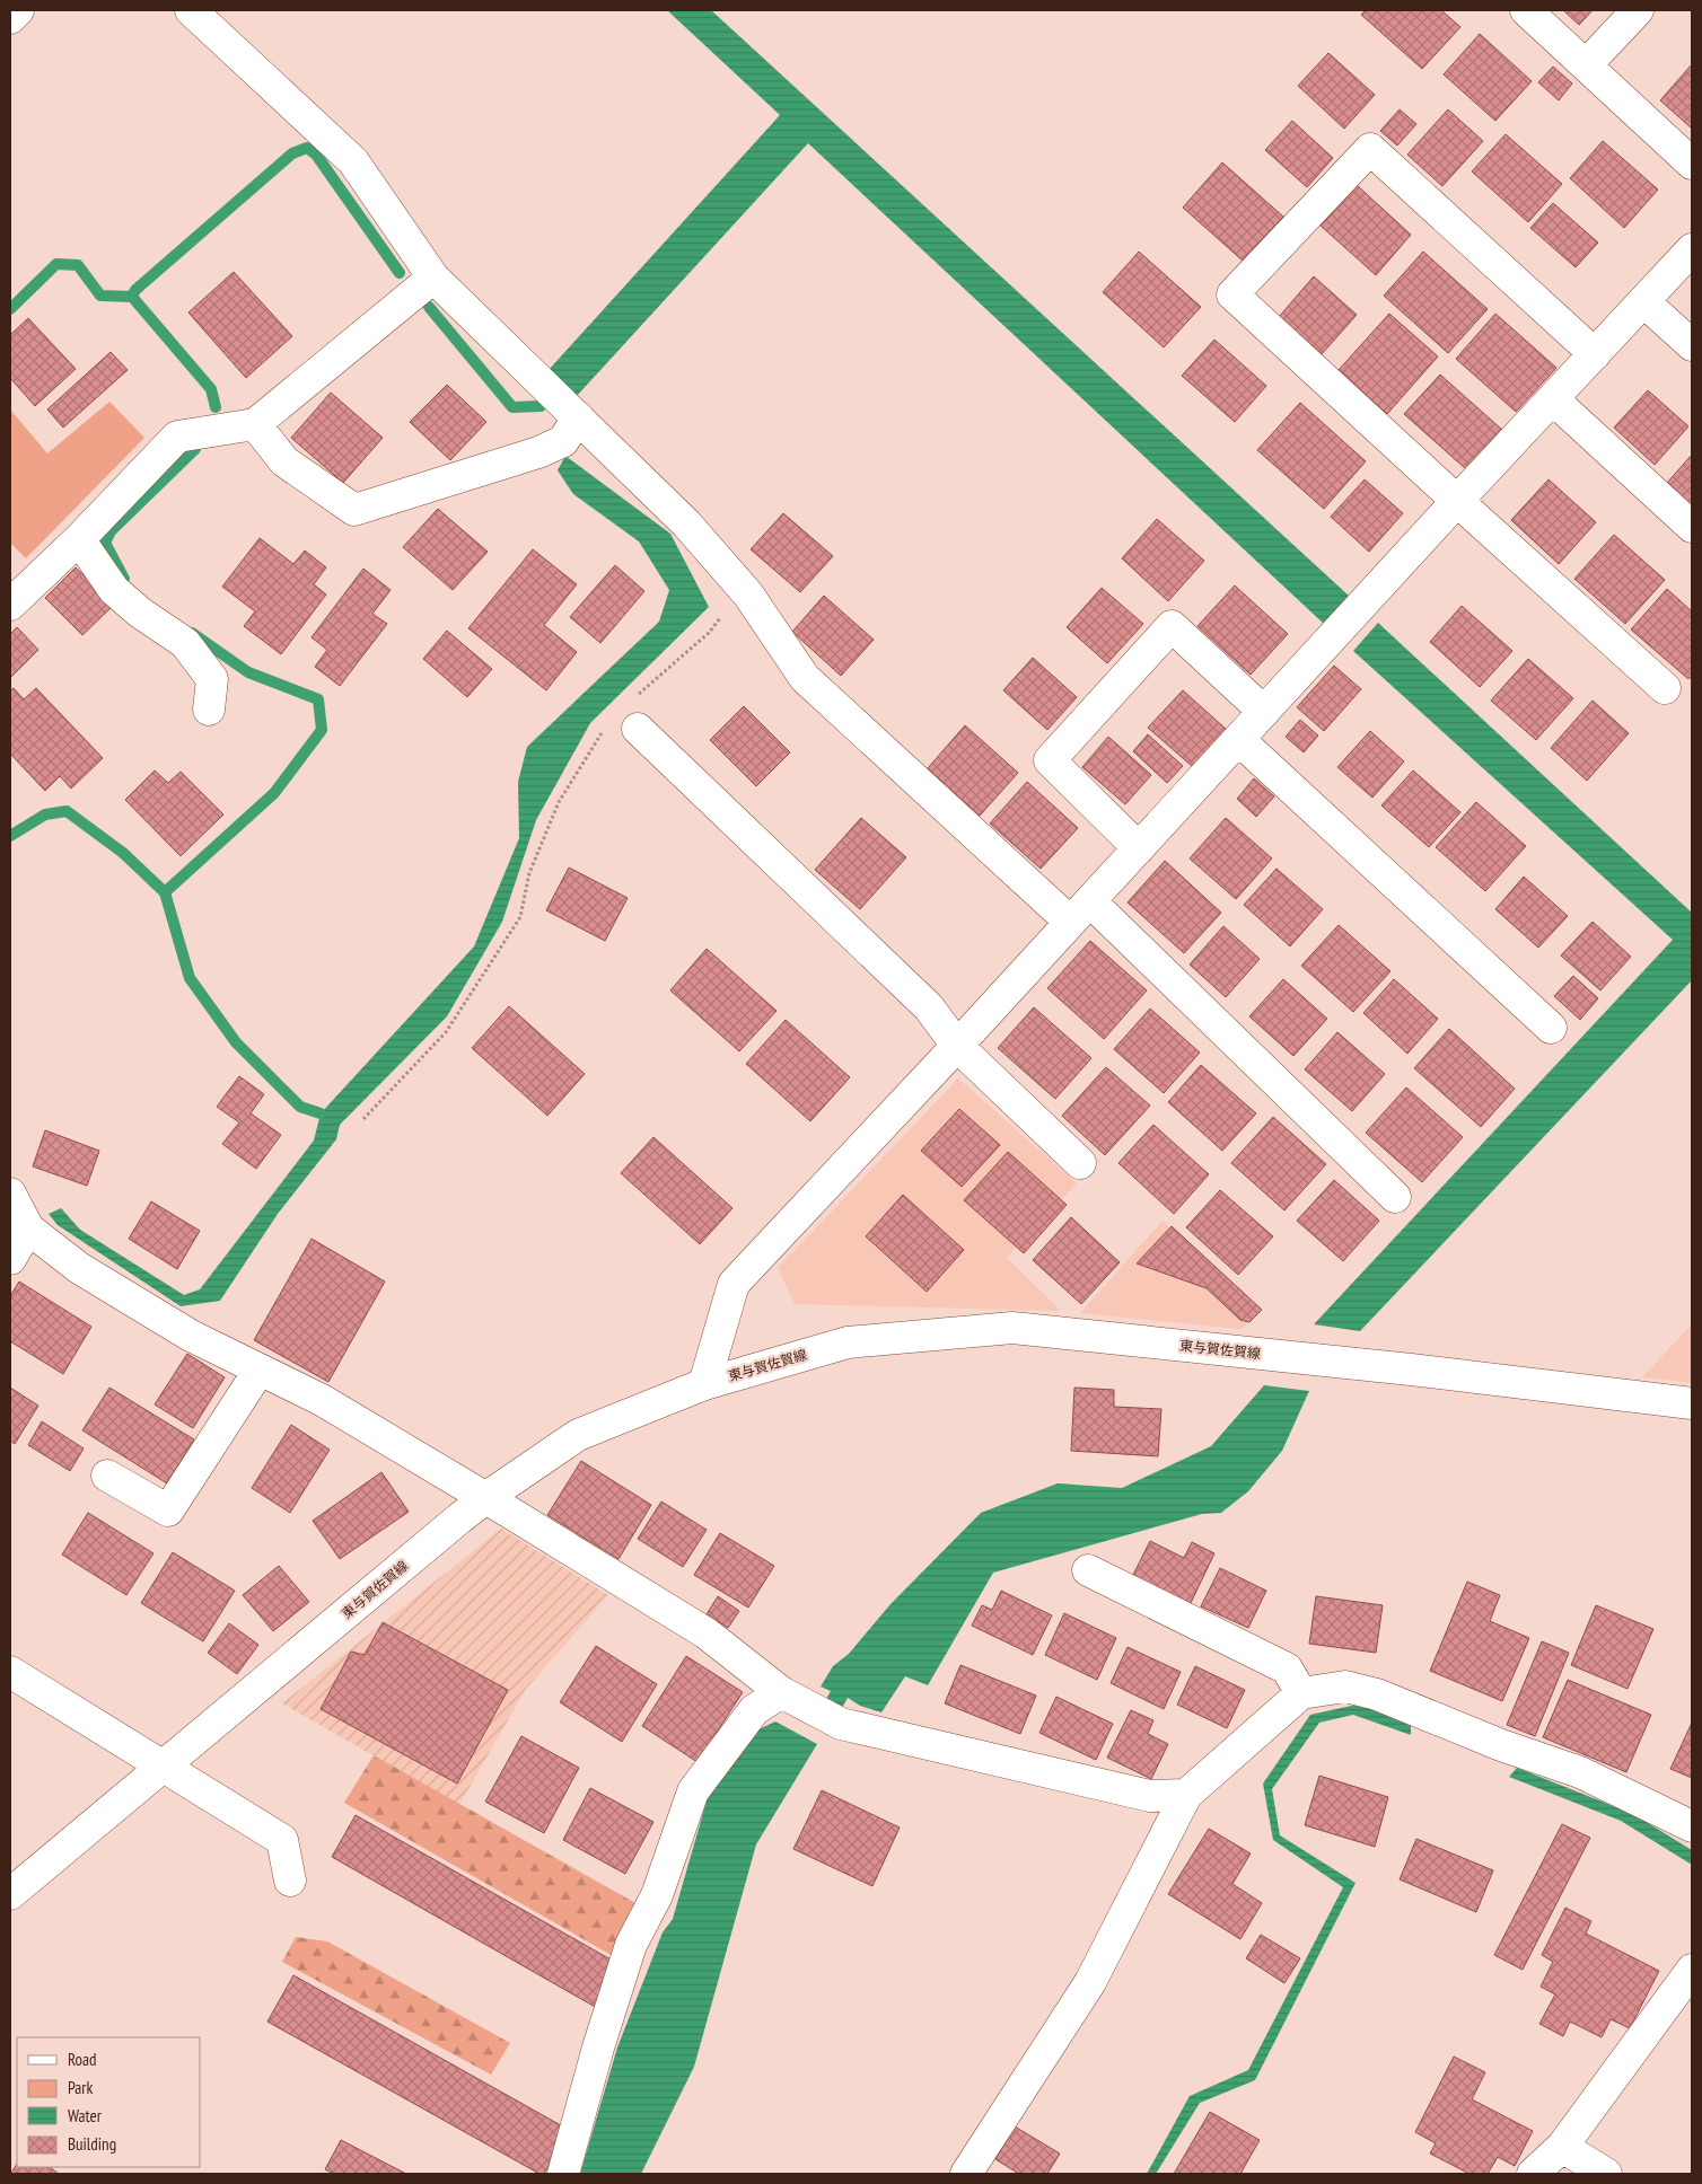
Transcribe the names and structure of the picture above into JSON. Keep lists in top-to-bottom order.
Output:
{
  "streets": {
    "street": ["東与賀佐賀線"]
  },
  "legend": [
    "Road",
    "Park",
    "Water",
    "Building"
  ]
}
